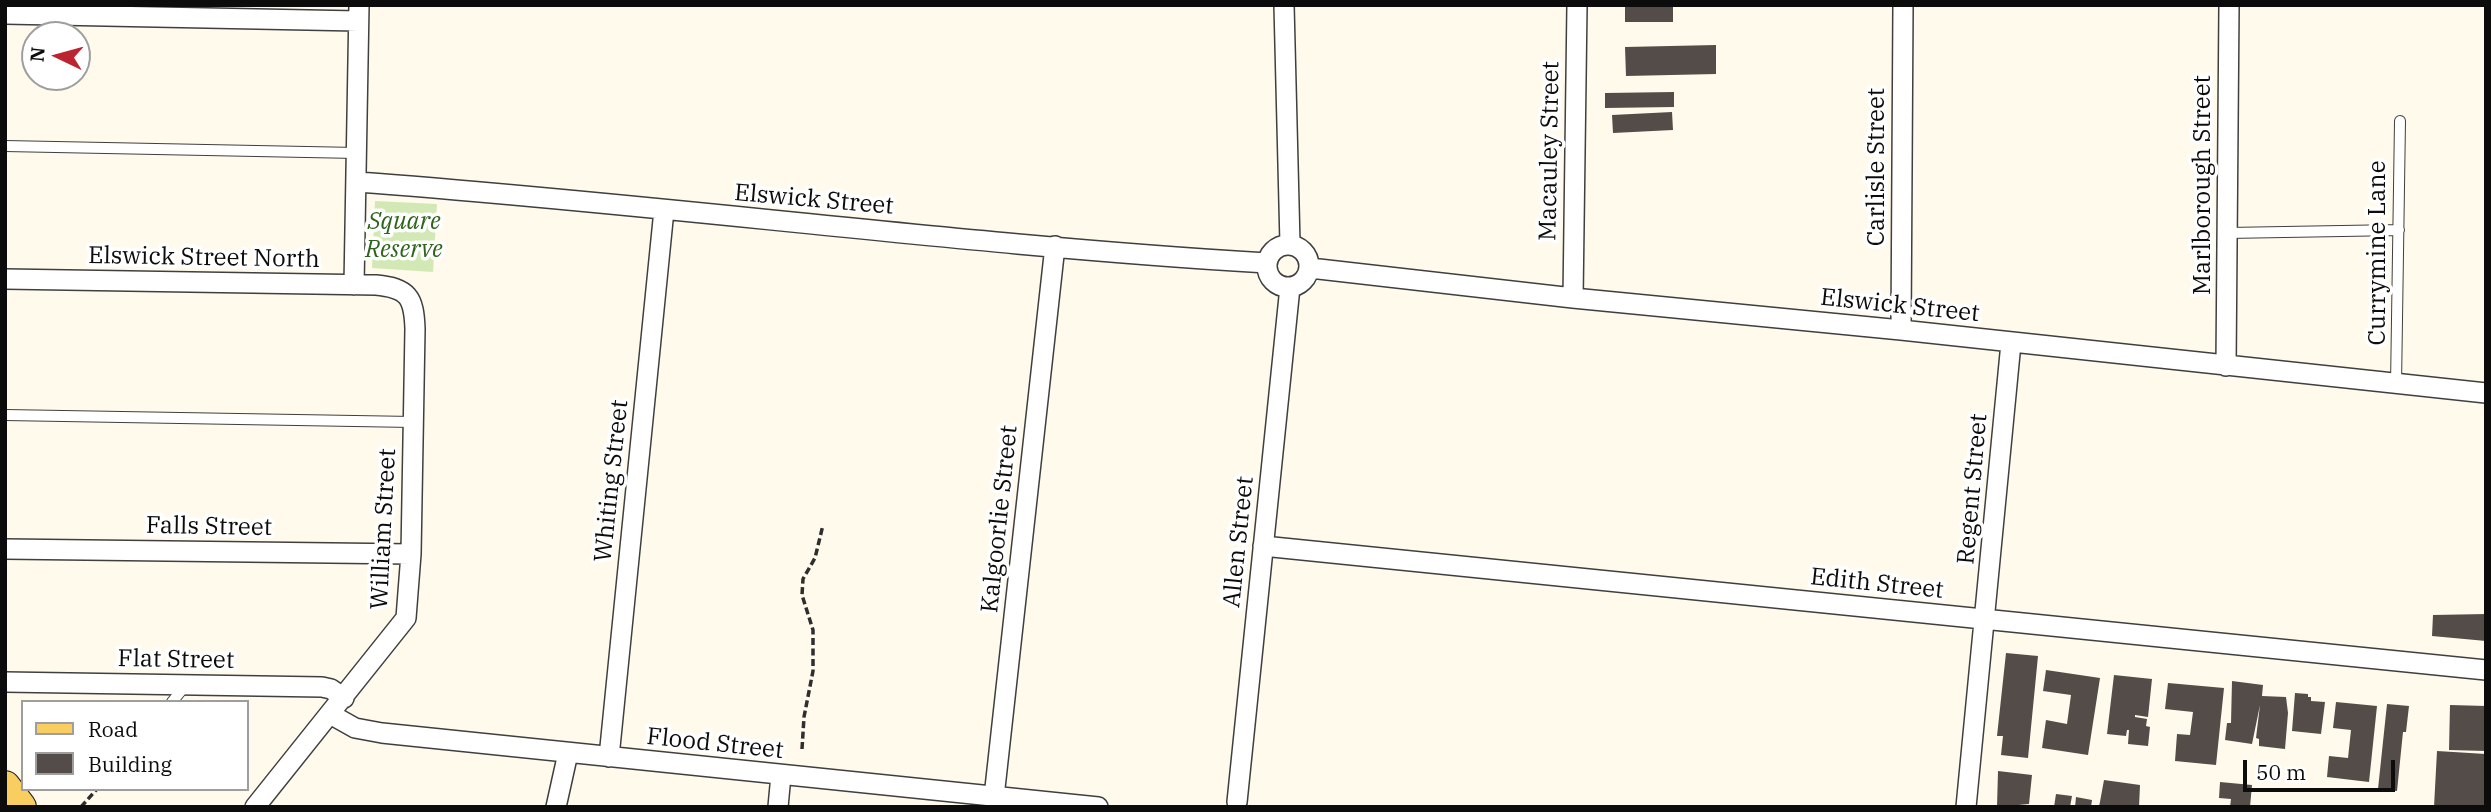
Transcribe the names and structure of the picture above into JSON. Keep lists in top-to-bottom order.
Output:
{
  "streets": {
    "street": [
      "Macauley Street",
      "Carlisle Street",
      "Marlborough Street",
      "Elswick Street",
      "Elswick Street North",
      "Whiting Street",
      "Regent Street",
      "Kalgoorlie Street",
      "Falls Street",
      "William Street",
      "Allen Street",
      "Edith Street",
      "Flat Street",
      "Flood Street"
    ],
    "lane": ["Currymine Lane"]
  },
  "crossings": [
    ["Macauley Street", "Elswick Street"],
    ["Carlisle Street", "Elswick Street"],
    ["Marlborough Street", "Elswick Street"],
    ["Elswick Street", "Currymine Lane"],
    ["Elswick Street", "Whiting Street"],
    ["Elswick Street", "Regent Street"],
    ["Elswick Street", "Kalgoorlie Street"],
    ["Elswick Street", "Allen Street"],
    ["Elswick Street North", "William Street"],
    ["Whiting Street", "Flood Street"],
    ["Regent Street", "Edith Street"],
    ["Kalgoorlie Street", "Flood Street"],
    ["Falls Street", "William Street"],
    ["William Street", "Flat Street"],
    ["William Street", "Flood Street"],
    ["Allen Street", "Edith Street"]
  ],
  "parks": ["Square Reserve"],
  "legend": ["Road", "Building"],
  "scale_bar": "50 m",
  "north": "left"
}
